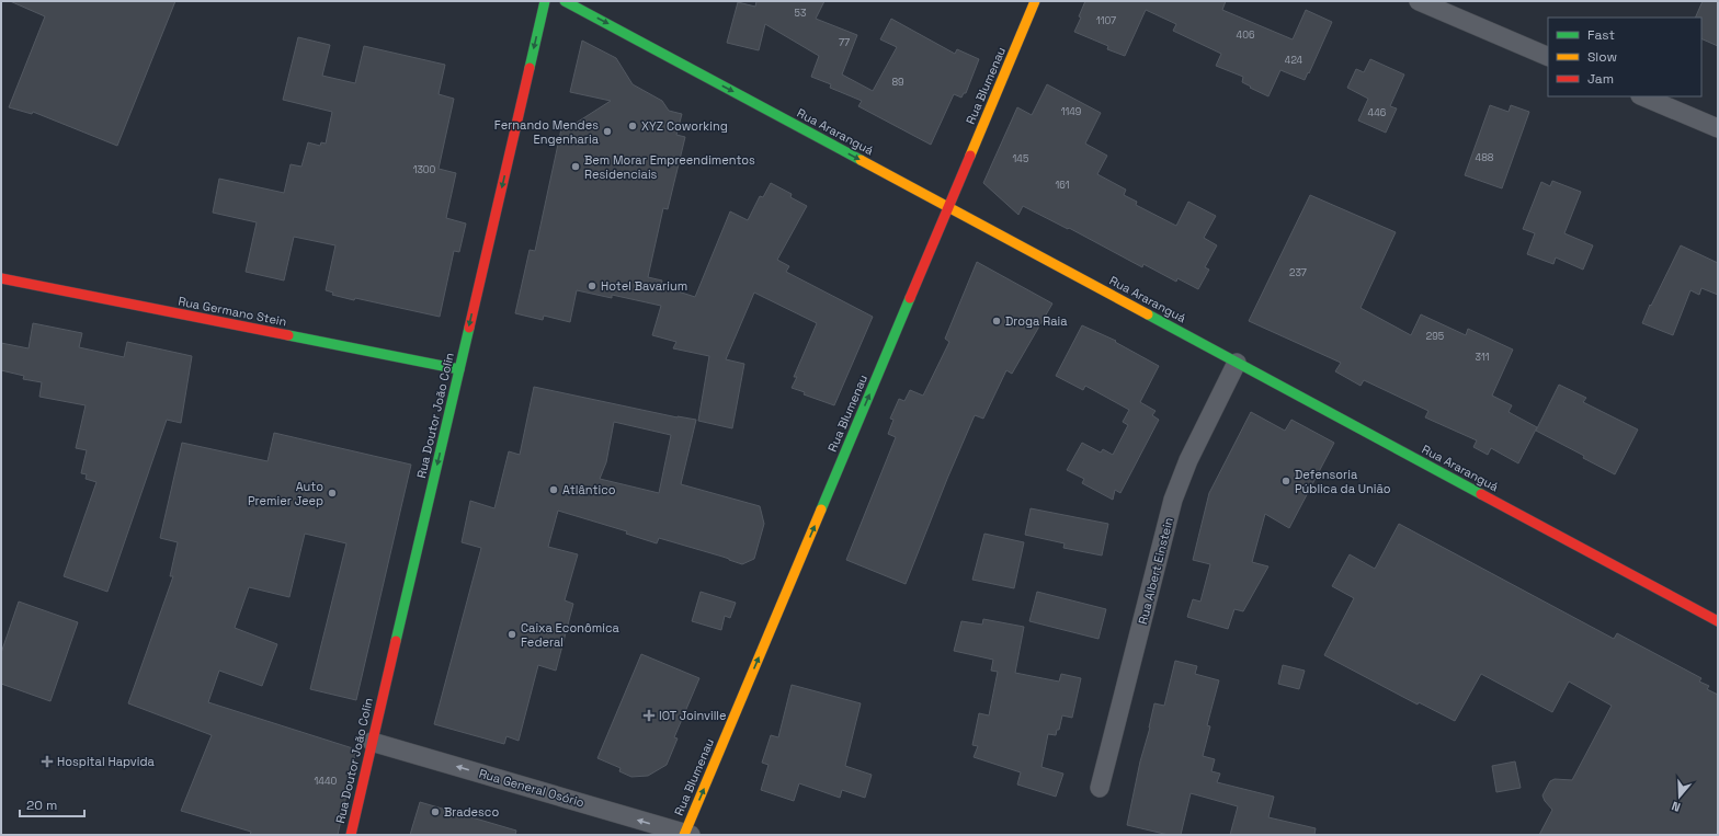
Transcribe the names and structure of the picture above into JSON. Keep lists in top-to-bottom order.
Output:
{
  "streets": {
    "street": [
      "Rua Blumenau",
      "Rua Araranguá",
      "Rua Germano Stein",
      "Rua Doutor João Colin",
      "Rua Albert Einstein",
      "Rua General Osório"
    ]
  },
  "crossings": [
    ["Rua Blumenau", "Rua Araranguá"],
    ["Rua Blumenau", "Rua General Osório"],
    ["Rua Araranguá", "Rua Albert Einstein"],
    ["Rua Germano Stein", "Rua Doutor João Colin"],
    ["Rua Doutor João Colin", "Rua General Osório"]
  ],
  "one_way": ["Rua Blumenau", "Rua Doutor João Colin", "Rua General Osório"],
  "places": {
    "other": [
      "XYZ Coworking",
      "Fernando Mendes Engenharia",
      "Bem Morar Empreendimentos Residenciais",
      "Hotel Bavarium",
      "Droga Raia",
      "Defensoria Pública da União",
      "Atlântico",
      "Auto Premier Jeep",
      "Caixa Econômica Federal",
      "Bradesco"
    ],
    "health": ["IOT Joinville", "Hospital Hapvida"]
  },
  "house_numbers": [
    "53",
    "1107",
    "406",
    "77",
    "424",
    "89",
    "1149",
    "446",
    "488",
    "145",
    "1300",
    "161",
    "237",
    "295",
    "311",
    "1440"
  ],
  "legend": ["Fast", "Slow", "Jam"],
  "scale_bar": "20 m",
  "north": "bottom"
}
